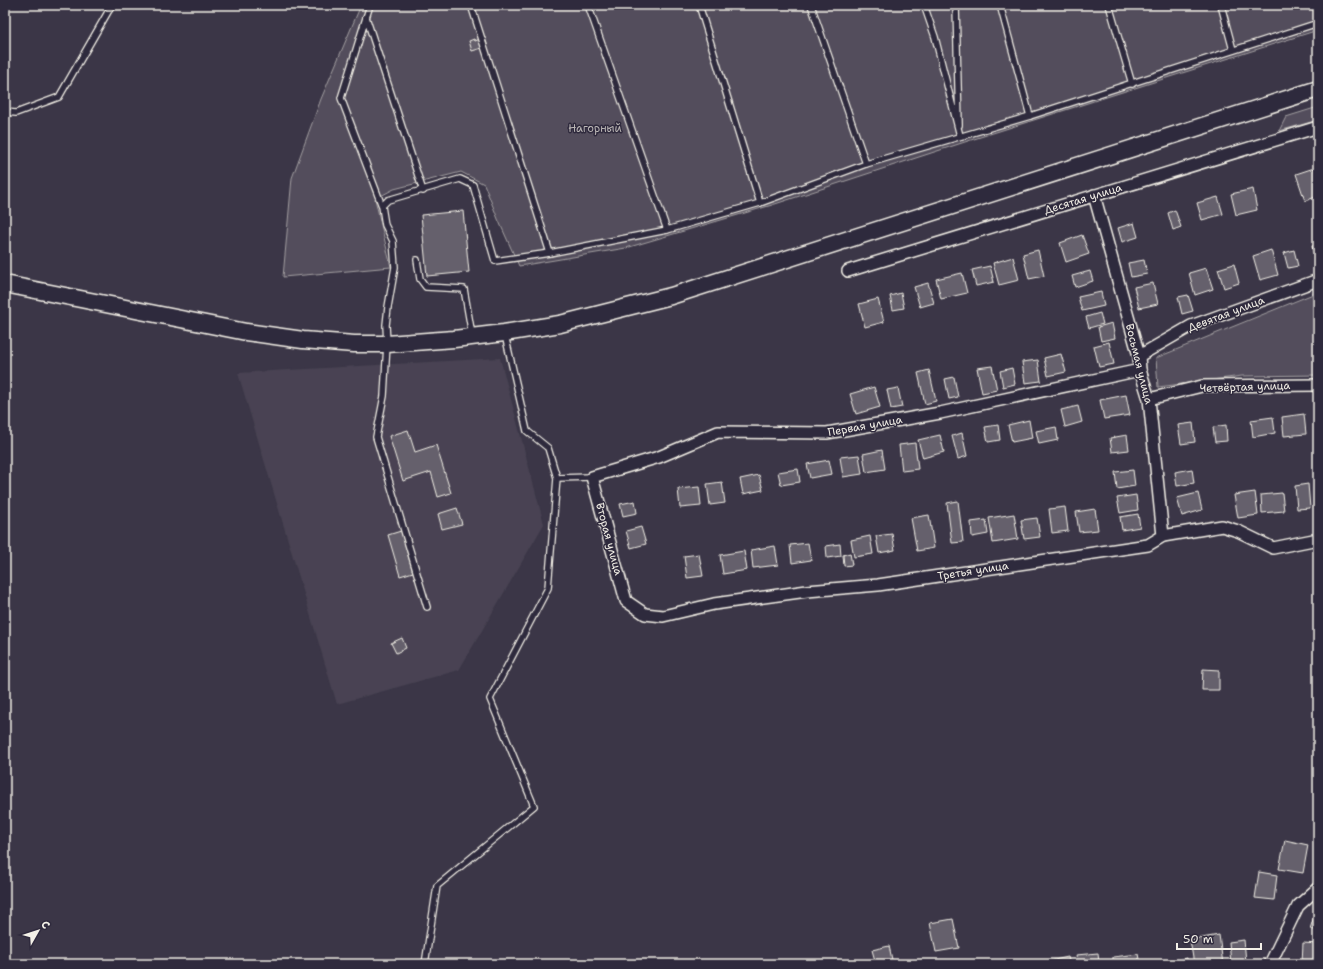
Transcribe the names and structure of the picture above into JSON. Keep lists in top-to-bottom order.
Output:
{
  "streets": {
    "street": [
      "Десятая улица",
      "Девятая улица",
      "Восьмая улица",
      "Четвёртая улица",
      "Первая улица",
      "Вторая улица",
      "Третья улица"
    ]
  },
  "crossings": [
    ["Десятая улица", "Восьмая улица"],
    ["Девятая улица", "Восьмая улица"],
    ["Восьмая улица", "Четвёртая улица"],
    ["Восьмая улица", "Первая улица"],
    ["Восьмая улица", "Третья улица"],
    ["Первая улица", "Вторая улица"],
    ["Вторая улица", "Третья улица"]
  ],
  "parks": ["Нагорный"],
  "scale_bar": "50 m",
  "north": "top right"
}
